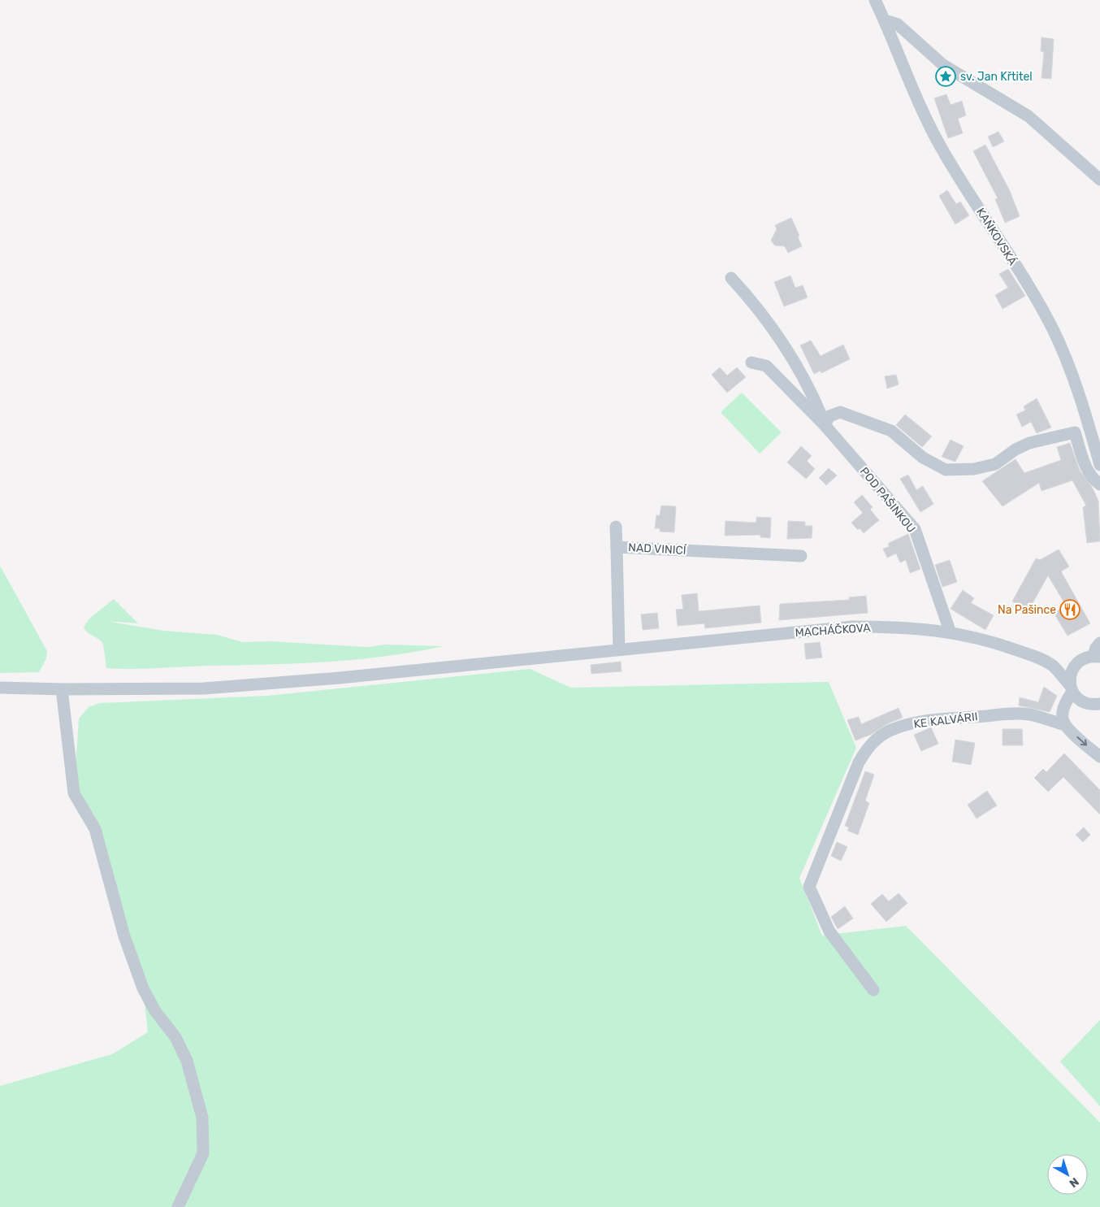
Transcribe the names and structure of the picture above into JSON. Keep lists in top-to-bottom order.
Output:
{
  "streets": {
    "street": [
      "KAŇKOVSKÁ",
      "POD PAŠINKOU",
      "NAD VINICÍ",
      "MACHÁČKOVA",
      "KE KALVÁRII"
    ]
  },
  "crossings": [
    ["POD PAŠINKOU", "MACHÁČKOVA"],
    ["NAD VINICÍ", "MACHÁČKOVA"]
  ],
  "places": {
    "place": ["sv. Jan Křtitel"],
    "restaurant": ["Na Pašince"]
  },
  "north": "bottom right"
}
